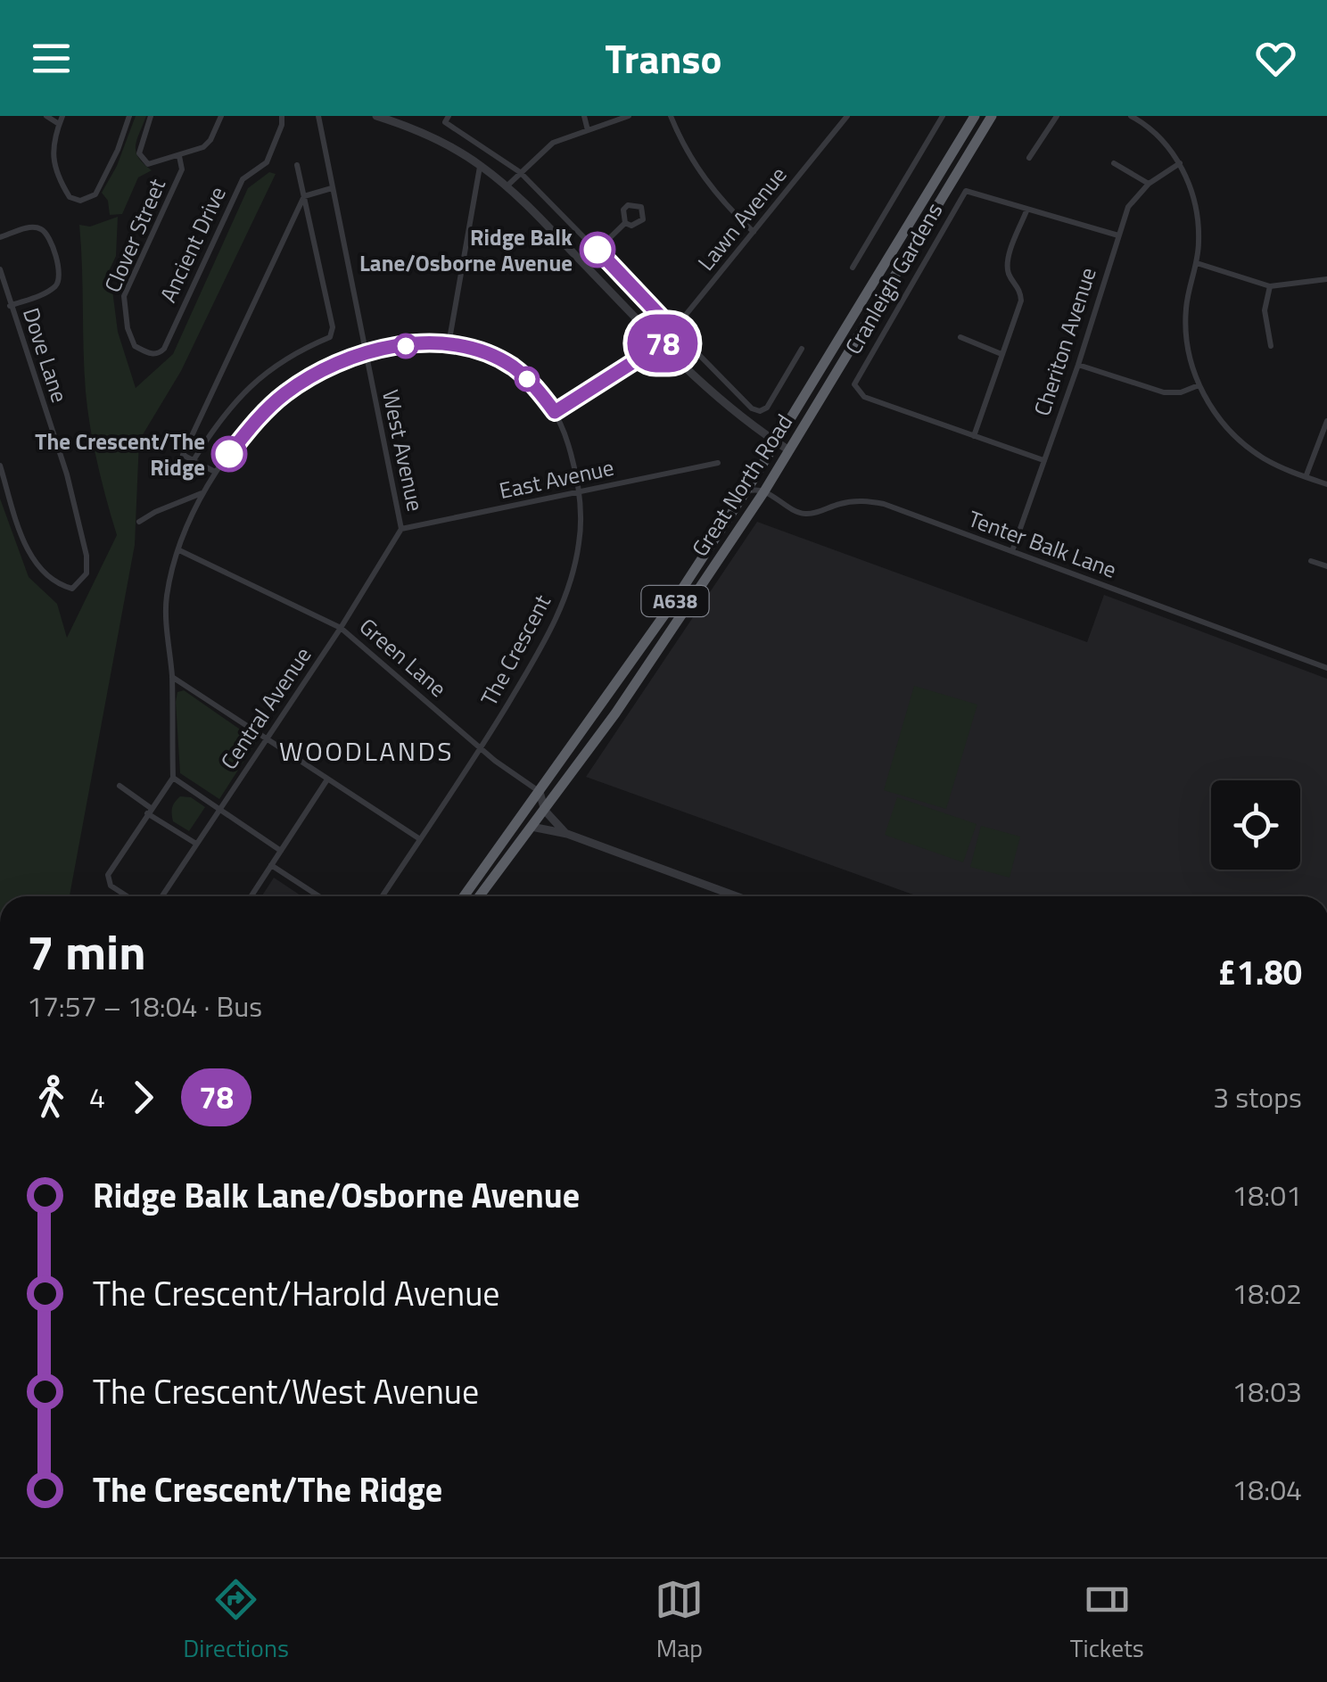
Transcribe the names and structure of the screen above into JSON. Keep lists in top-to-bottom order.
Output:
{
  "streets": {
    "highway": ["Great North Road", "A638"],
    "street": [
      "Lawn Avenue",
      "Clover Street",
      "Ancient Drive",
      "Cranleigh Gardens",
      "Cheriton Avenue",
      "Dove Lane",
      "West Avenue",
      "East Avenue",
      "Tenter Balk Lane",
      "The Crescent",
      "Green Lane",
      "Central Avenue"
    ]
  },
  "crossings": [
    ["Lawn Avenue", "The Crescent"],
    ["Clover Street", "Ancient Drive"],
    ["Cheriton Avenue", "Tenter Balk Lane"],
    ["West Avenue", "East Avenue"],
    ["West Avenue", "The Crescent"],
    ["West Avenue", "Central Avenue"],
    ["East Avenue", "The Crescent"],
    ["East Avenue", "Central Avenue"],
    ["Great North Road", "Tenter Balk Lane"],
    ["Great North Road", "Green Lane"],
    ["The Crescent", "Green Lane"],
    ["Green Lane", "Central Avenue"]
  ],
  "districts": ["WOODLANDS"],
  "places": ["Ridge Balk Lane/Osborne Avenue", "The Crescent/The Ridge"],
  "lines": ["bus line 78"],
  "page": {
    "header": "Transo",
    "on_map": "78",
    "heading": ["7 min", "17:57 – 18:04 · Bus", "£1.80"],
    "legs": ["4", "78", "3 stops"],
    "list": [
      {
        "name": "Ridge Balk Lane/Osborne Avenue",
        "value": "18:01"
      },
      {
        "name": "The Crescent/Harold Avenue",
        "value": "18:02"
      },
      {
        "name": "The Crescent/West Avenue",
        "value": "18:03"
      },
      {
        "name": "The Crescent/The Ridge",
        "value": "18:04"
      }
    ],
    "tabs": ["Directions", "Map", "Tickets"]
  }
}
